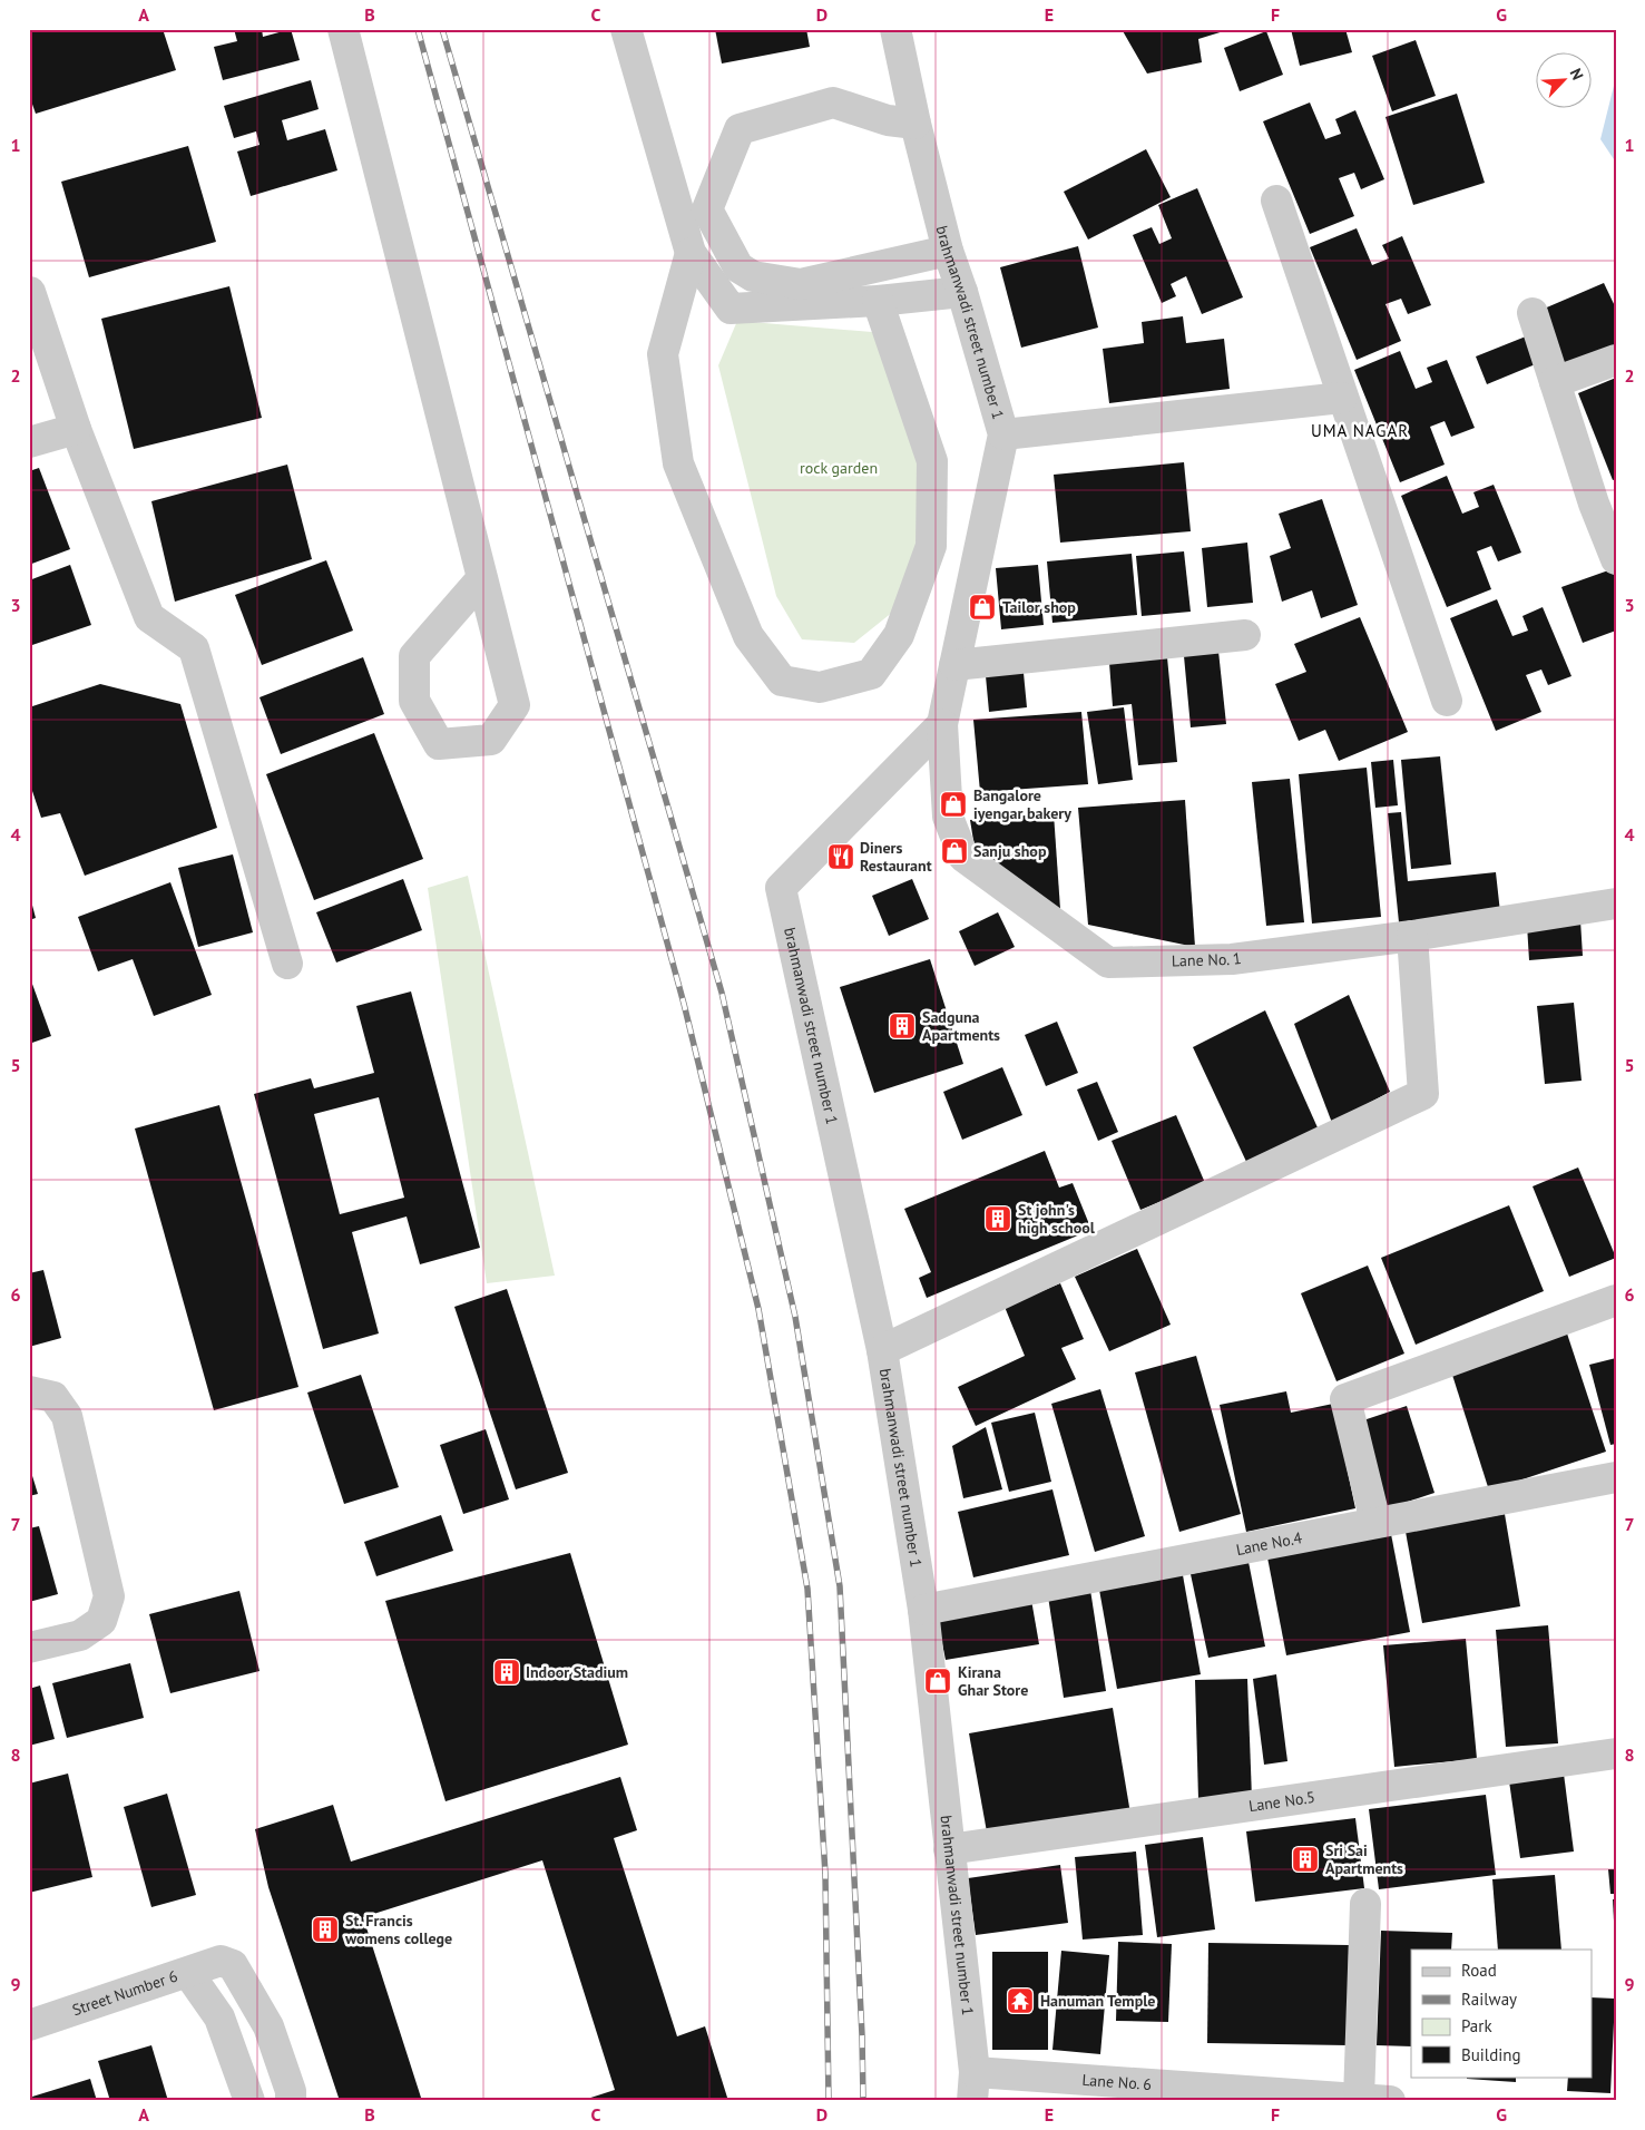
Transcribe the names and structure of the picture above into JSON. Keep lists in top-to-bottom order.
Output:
{
  "streets": {
    "street": [
      "brahmanwadi street number 1",
      "Lane No. 1",
      "Lane No.4",
      "Lane No.5",
      "Street Number 6",
      "Lane No. 6"
    ]
  },
  "crossings": [
    ["brahmanwadi street number 1", "Lane No. 1"],
    ["brahmanwadi street number 1", "Lane No.4"],
    ["brahmanwadi street number 1", "Lane No.5"],
    ["brahmanwadi street number 1", "Lane No. 6"]
  ],
  "districts": ["UMA NAGAR"],
  "parks": ["rock garden"],
  "places": {
    "shop": [
      "Tailor shop",
      "Bangalore iyengar bakery",
      "Sanju shop",
      "Kirana Ghar Store"
    ],
    "restaurant": ["Diners Restaurant"],
    "building": [
      "Sadguna Apartments",
      "St john's high school",
      "Indoor Stadium",
      "Sri Sai Apartments",
      "St. Francis womens college"
    ],
    "temple": ["Hanuman Temple"]
  },
  "legend": [
    "Road",
    "Railway",
    "Park",
    "Building"
  ],
  "north": "top right",
  "grid": {
    "columns": [
      "A",
      "B",
      "C",
      "D",
      "E",
      "F",
      "G"
    ],
    "rows": [
      "1",
      "2",
      "3",
      "4",
      "5",
      "6",
      "7",
      "8",
      "9"
    ]
  }
}
